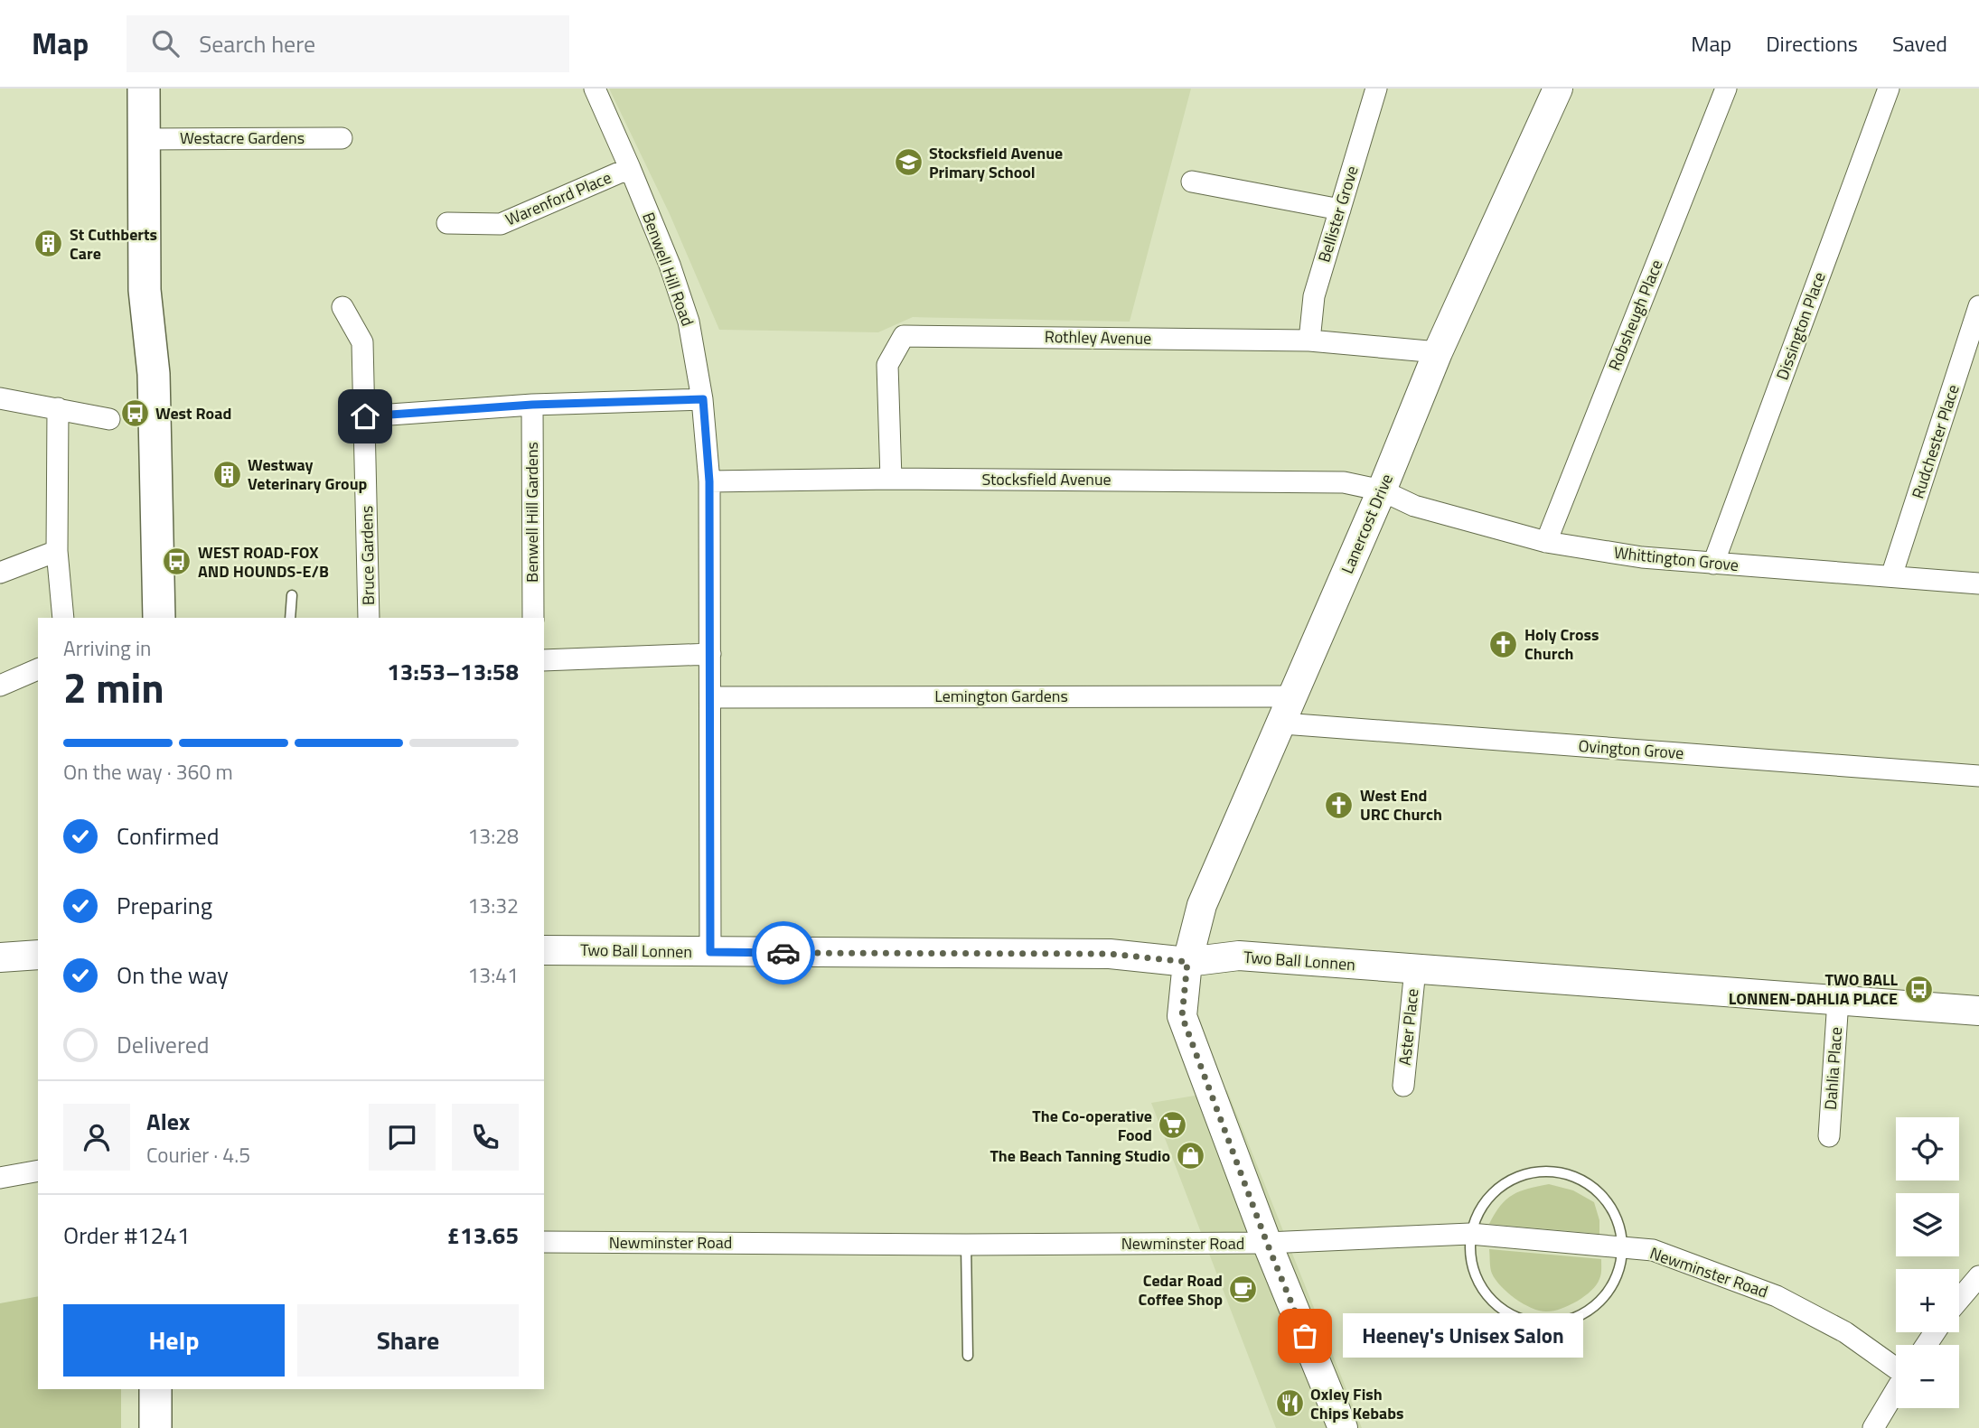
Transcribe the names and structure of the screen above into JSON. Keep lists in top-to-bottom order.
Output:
{
  "streets": {
    "street": [
      "Westacre Gardens",
      "Warenford Place",
      "Bellister Grove",
      "Benwell Hill Road",
      "Robsheugh Place",
      "Dissington Place",
      "Rothley Avenue",
      "Rudchester Place",
      "Stocksfield Avenue",
      "Benwell Hill Gardens",
      "Lanercost Drive",
      "Bruce Gardens",
      "Whittington Grove",
      "Lemington Gardens",
      "Ovington Grove",
      "Two Ball Lonnen",
      "Aster Place",
      "Dahlia Place",
      "Newminster Road"
    ]
  },
  "crossings": [
    ["Warenford Place", "Benwell Hill Road"],
    ["Bellister Grove", "Rothley Avenue"],
    ["Benwell Hill Road", "Stocksfield Avenue"],
    ["Benwell Hill Road", "Lemington Gardens"],
    ["Benwell Hill Road", "Two Ball Lonnen"],
    ["Robsheugh Place", "Whittington Grove"],
    ["Dissington Place", "Whittington Grove"],
    ["Rothley Avenue", "Stocksfield Avenue"],
    ["Rothley Avenue", "Lanercost Drive"],
    ["Rudchester Place", "Whittington Grove"],
    ["Stocksfield Avenue", "Lanercost Drive"],
    ["Stocksfield Avenue", "Whittington Grove"],
    ["Lanercost Drive", "Whittington Grove"],
    ["Lanercost Drive", "Lemington Gardens"],
    ["Lanercost Drive", "Ovington Grove"],
    ["Lanercost Drive", "Two Ball Lonnen"],
    ["Lanercost Drive", "Newminster Road"],
    ["Two Ball Lonnen", "Aster Place"],
    ["Two Ball Lonnen", "Dahlia Place"]
  ],
  "places": {
    "school or university": ["Stocksfield Avenue Primary School"],
    "building": ["St Cuthberts Care", "Westway Veterinary Group"],
    "bus stop": ["West Road", "WEST ROAD-FOX AND HOUNDS-E/B", "TWO BALL LONNEN-DAHLIA PLACE"],
    "church": ["Holy Cross Church", "West End URC Church"],
    "supermarket": ["The Co-operative Food"],
    "shop": ["The Beach Tanning Studio"],
    "cafe": ["Cedar Road Coffee Shop"],
    "other": ["Heeney's Unisex Salon"],
    "restaurant": ["Oxley Fish Chips Kebabs"]
  },
  "page": {
    "header": "Map",
    "search": "Search here",
    "nav": ["Map", "Directions", "Saved"],
    "heading": ["2 min", "Arriving in", "13:53–13:58"],
    "panel": [
      "Alex",
      "Courier · 4.5",
      "Order #1241",
      "£13.65"
    ],
    "bar": "On the way · 360 m",
    "list": [
      ["Confirmed", "13:28"],
      ["Preparing", "13:32"],
      ["On the way", "13:41"],
      "Delivered"
    ],
    "map_buttons": ["+", "−"],
    "buttons": ["Help", "Share"],
    "bubble": "Heeney's Unisex Salon"
  }
}
